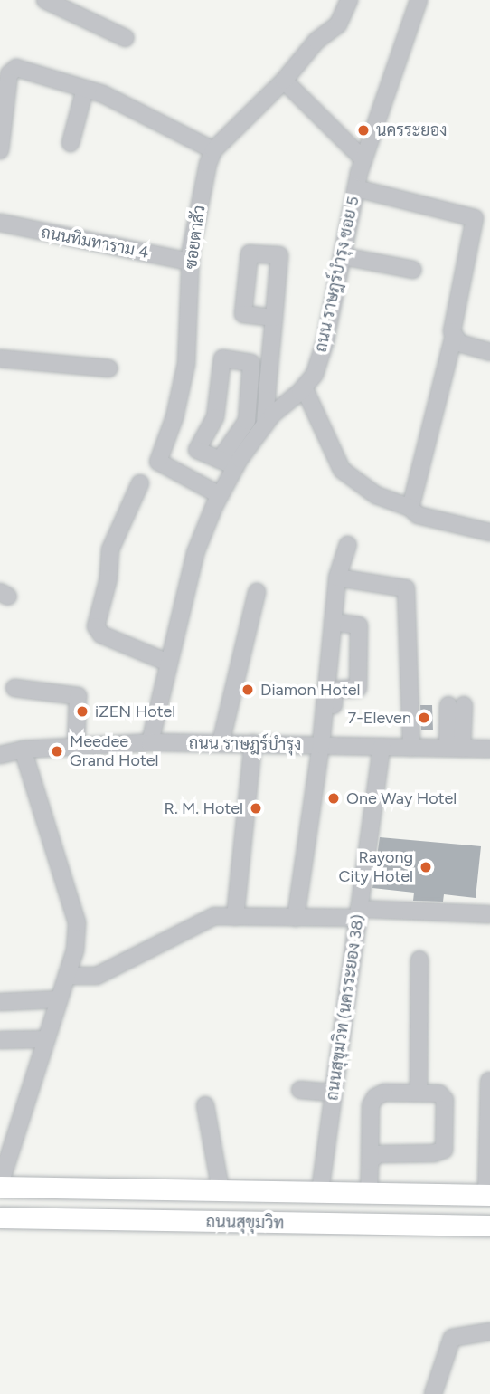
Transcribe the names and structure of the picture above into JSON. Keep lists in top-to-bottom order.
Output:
{
  "streets": {
    "main road": ["ถนนสุขุมวิท"],
    "street": [
      "ซอยตาสัว",
      "ถนนทิมทาราม 4",
      "ถนน ราษฎร์บำรุง ซอย 5",
      "ถนน ราษฎร์บำรุง",
      "ถนนสุขุมวิท (นครระยอง 38)"
    ]
  },
  "crossings": [
    ["ซอยตาสัว", "ถนนทิมทาราม 4"],
    ["ซอยตาสัว", "ถนน ราษฎร์บำรุง ซอย 5"],
    ["ถนน ราษฎร์บำรุง ซอย 5", "ถนน ราษฎร์บำรุง"],
    ["ถนน ราษฎร์บำรุง", "ถนนสุขุมวิท (นครระยอง 38)"],
    ["ถนนสุขุมวิท (นครระยอง 38)", "ถนนสุขุมวิท"]
  ],
  "places": [
    "นครระยอง",
    "Diamon Hotel",
    "iZEN Hotel",
    "7-Eleven",
    "Meedee Grand Hotel",
    "One Way Hotel",
    "R. M. Hotel",
    "Rayong City Hotel"
  ]
}
